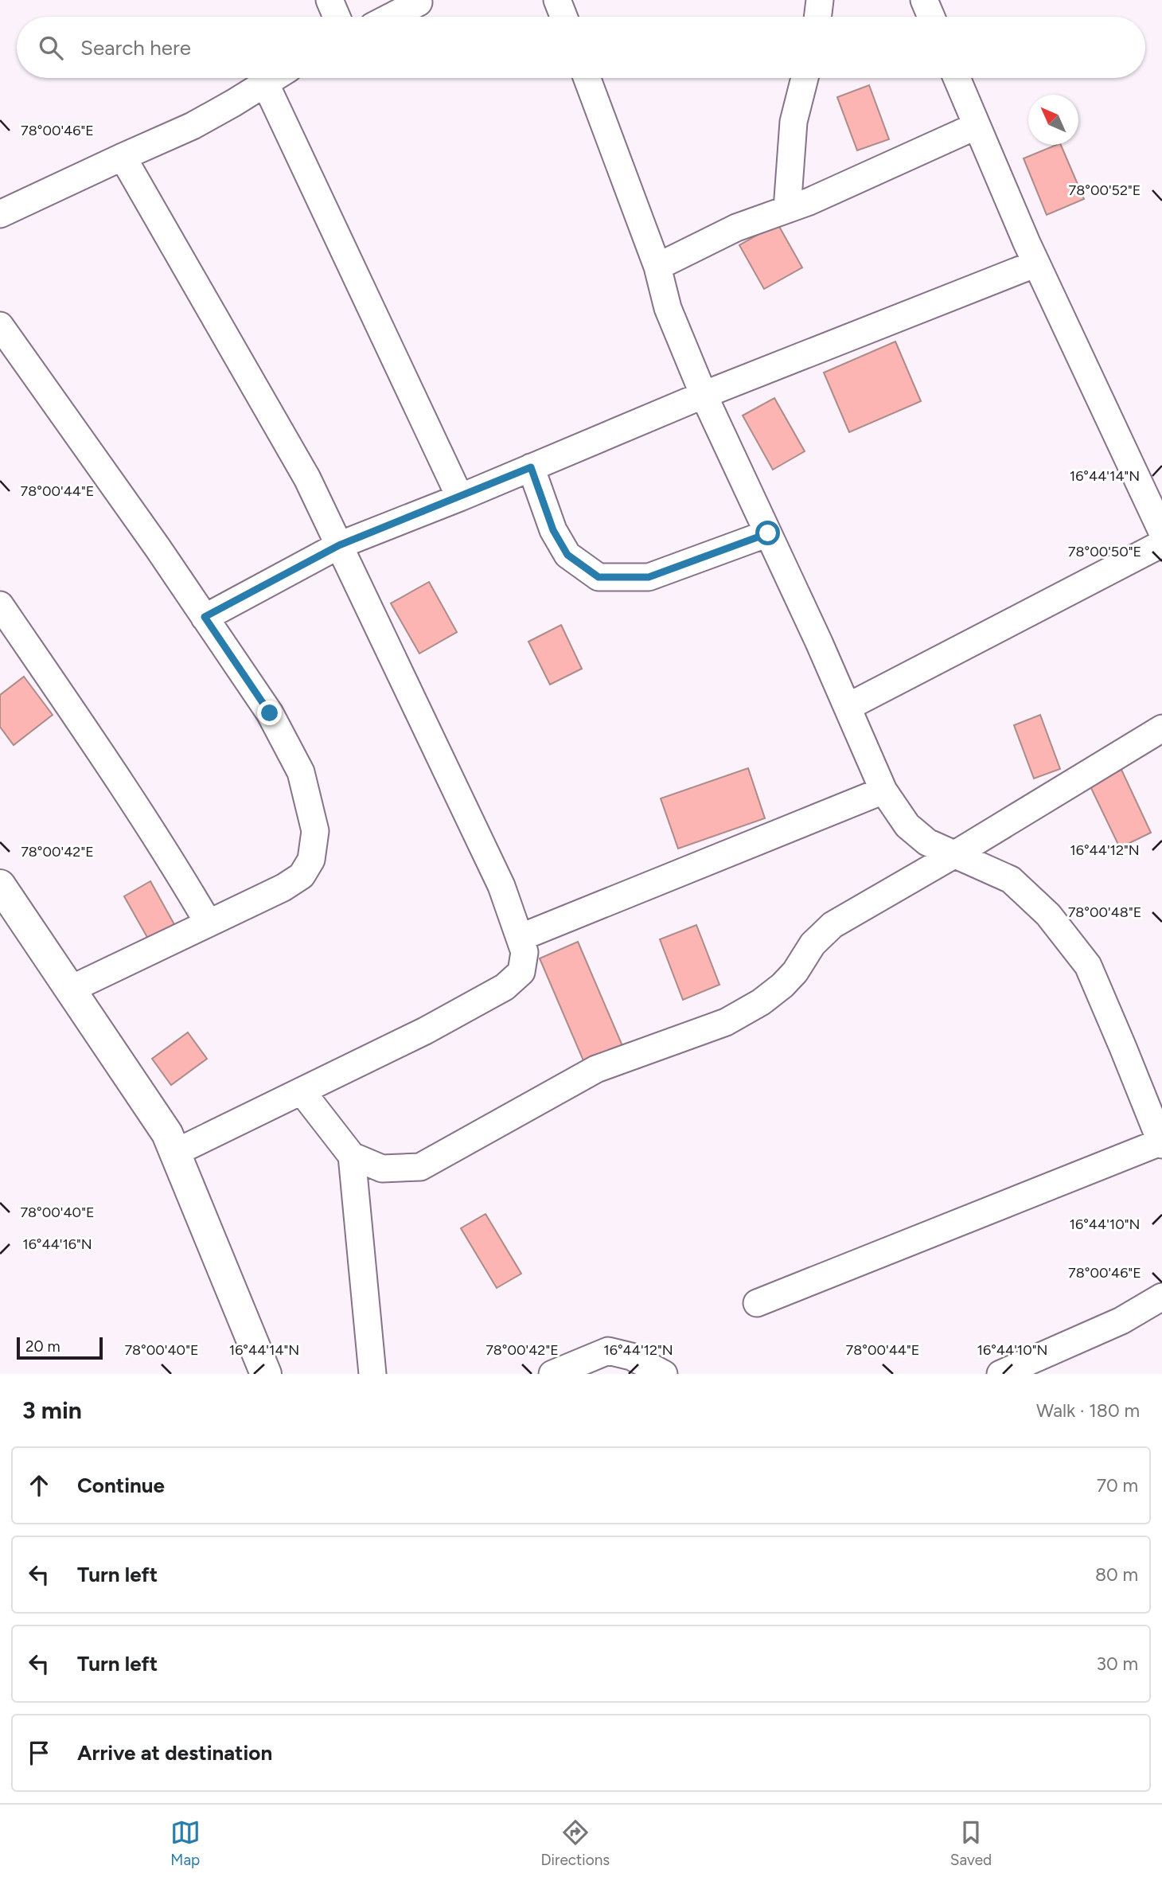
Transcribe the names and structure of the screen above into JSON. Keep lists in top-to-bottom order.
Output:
{
  "scale_bar": "20 m",
  "north": "top left",
  "page": {
    "search": "Search here",
    "scale": "20 m",
    "heading": ["3 min", "Walk · 180 m"],
    "list": [
      ["Continue", "70 m"],
      ["Turn left", "80 m"],
      ["Turn left", "30 m"],
      "Arrive at destination"
    ],
    "nav": ["Map", "Directions", "Saved"]
  },
  "coordinates": [
    "78°00'46\"E",
    "78°00'52\"E",
    "16°44'14\"N",
    "78°00'44\"E",
    "78°00'50\"E",
    "16°44'12\"N",
    "78°00'42\"E",
    "78°00'48\"E",
    "78°00'40\"E",
    "16°44'10\"N",
    "16°44'16\"N"
  ]
}
